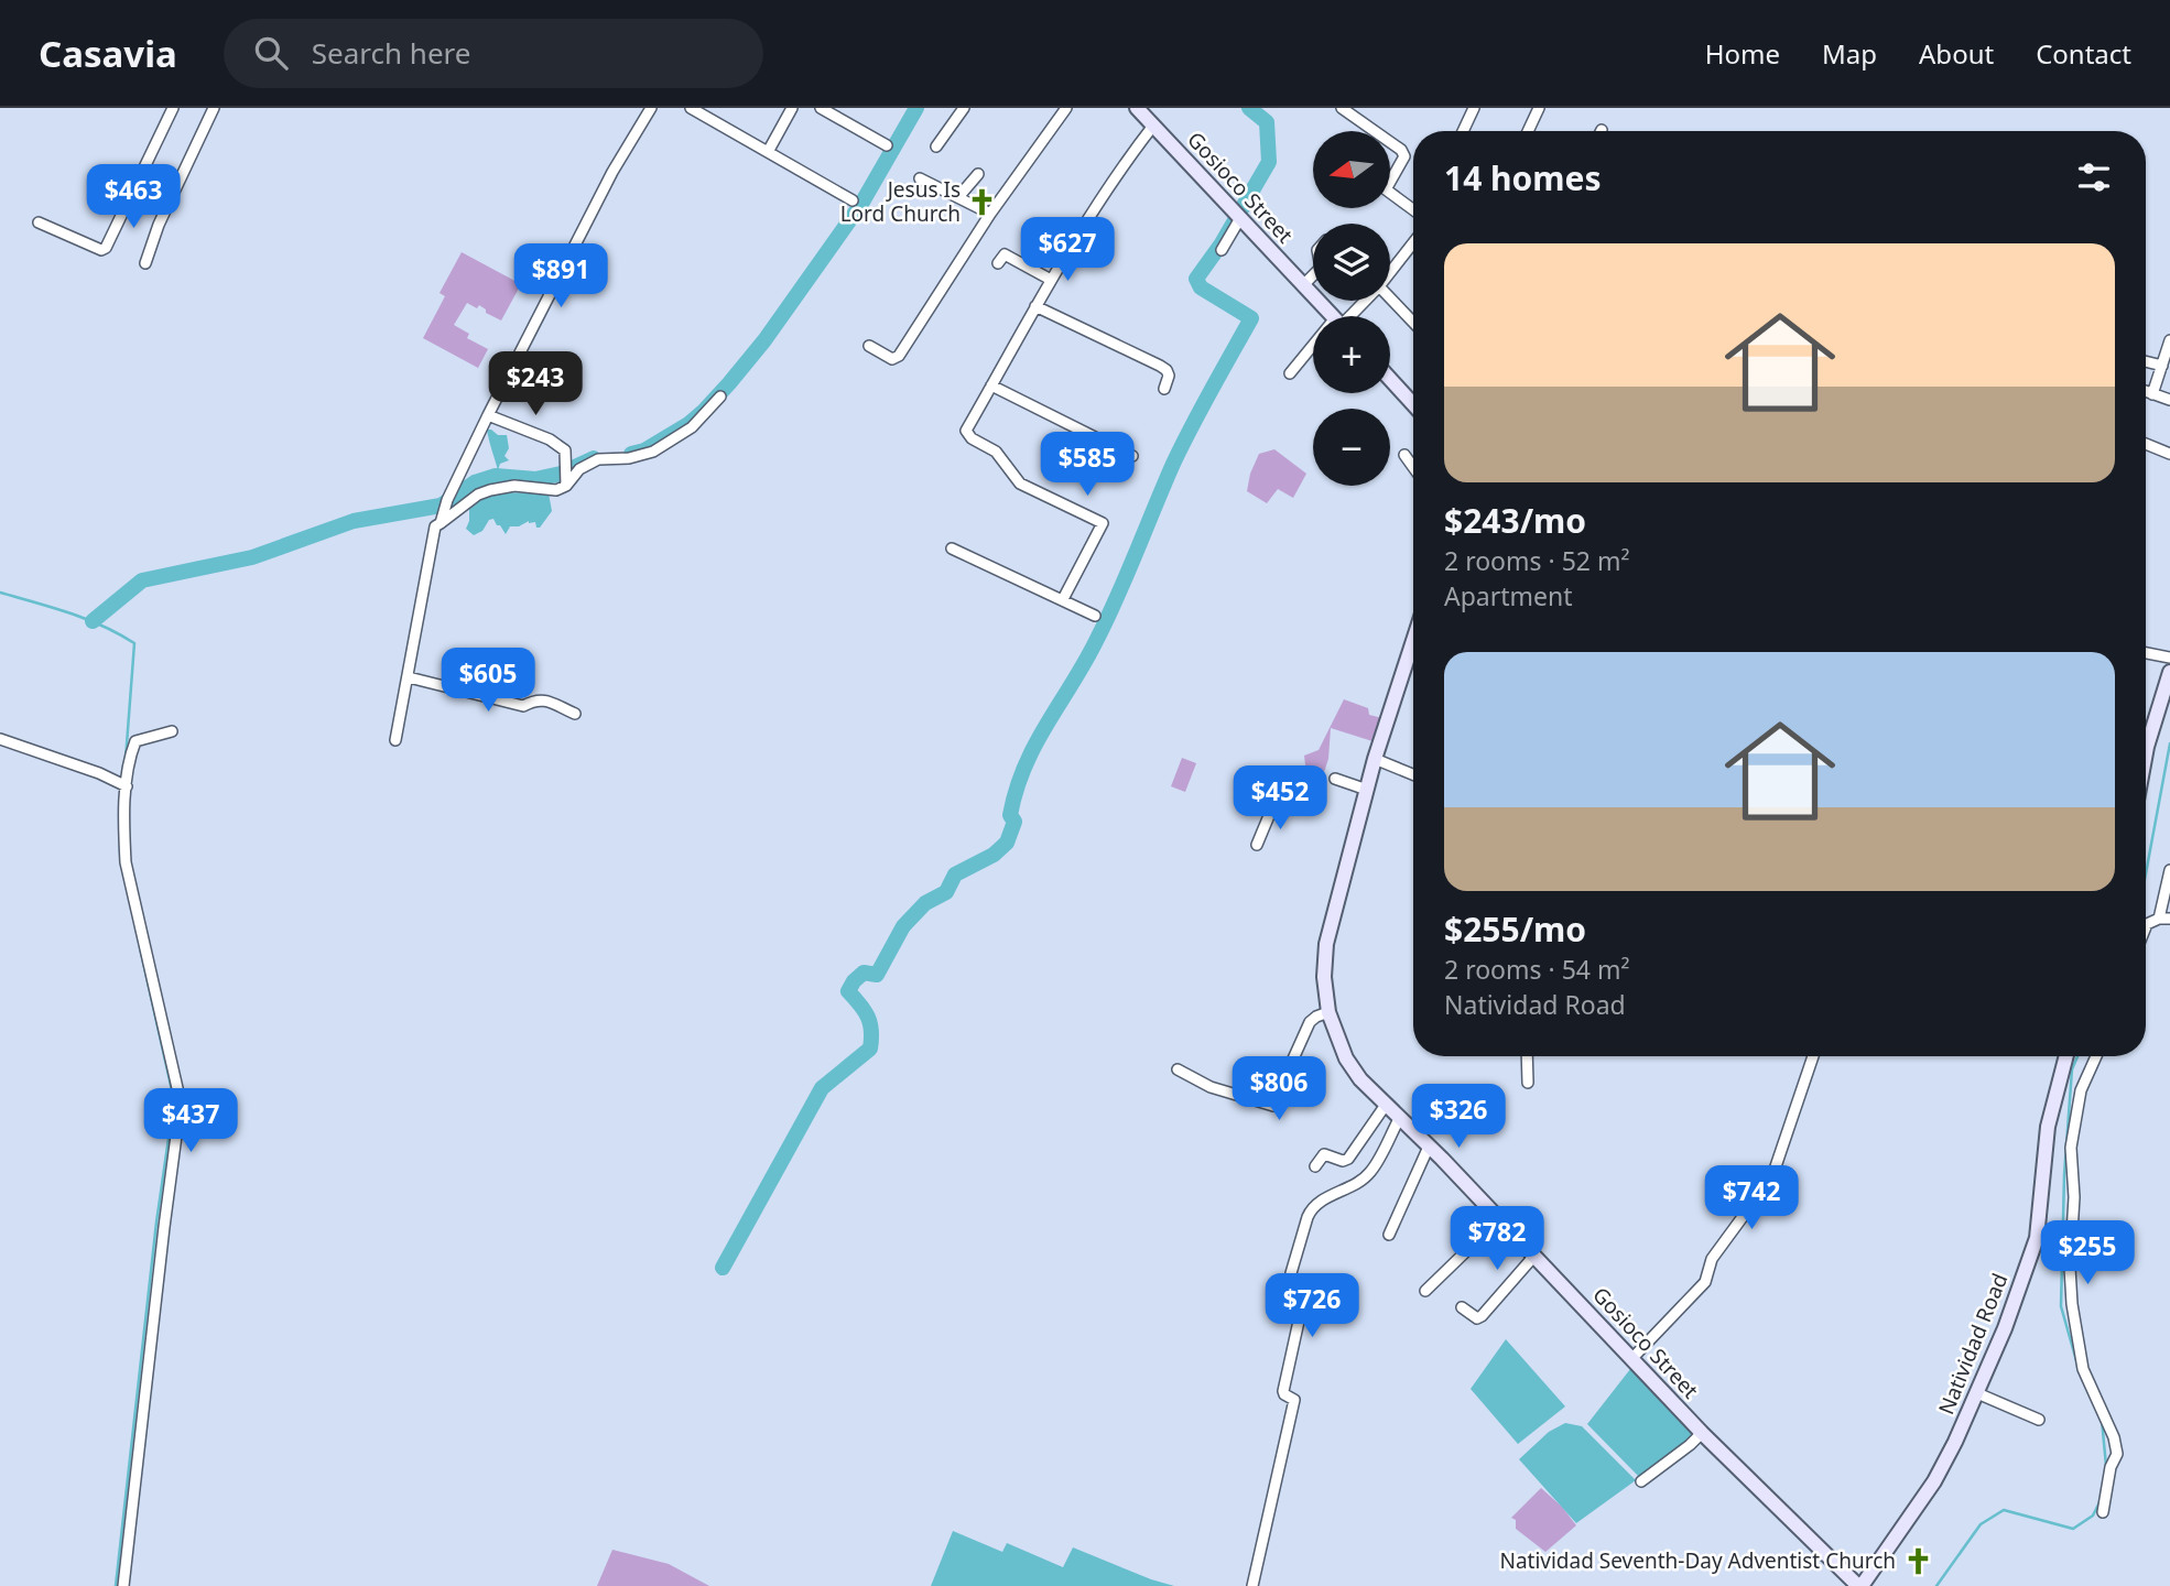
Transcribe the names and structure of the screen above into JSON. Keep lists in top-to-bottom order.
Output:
{
  "streets": {
    "street": ["Gosioco Street", "Natividad Road"]
  },
  "crossings": [
    ["Gosioco Street", "Natividad Road"]
  ],
  "places": {
    "church": ["Jesus Is Lord Church", "Natividad Seventh-Day Adventist Church"]
  },
  "north": "left",
  "page": {
    "header": "Casavia",
    "search": "Search here",
    "nav": [
      "Home",
      "Map",
      "About",
      "Contact"
    ],
    "map_buttons": ["+", "−"],
    "heading": "14 homes",
    "price": [
      "$463",
      "$627",
      "$891",
      "$243",
      "$585",
      "$605",
      "$452",
      "$806",
      "$326",
      "$437",
      "$742",
      "$782",
      "$255",
      "$726"
    ],
    "list": [
      {
        "name": "$243/mo",
        "note": "2 rooms · 52 m² · Apartment"
      },
      {
        "name": "$255/mo",
        "note": "2 rooms · 54 m² · Natividad Road"
      }
    ]
  }
}
